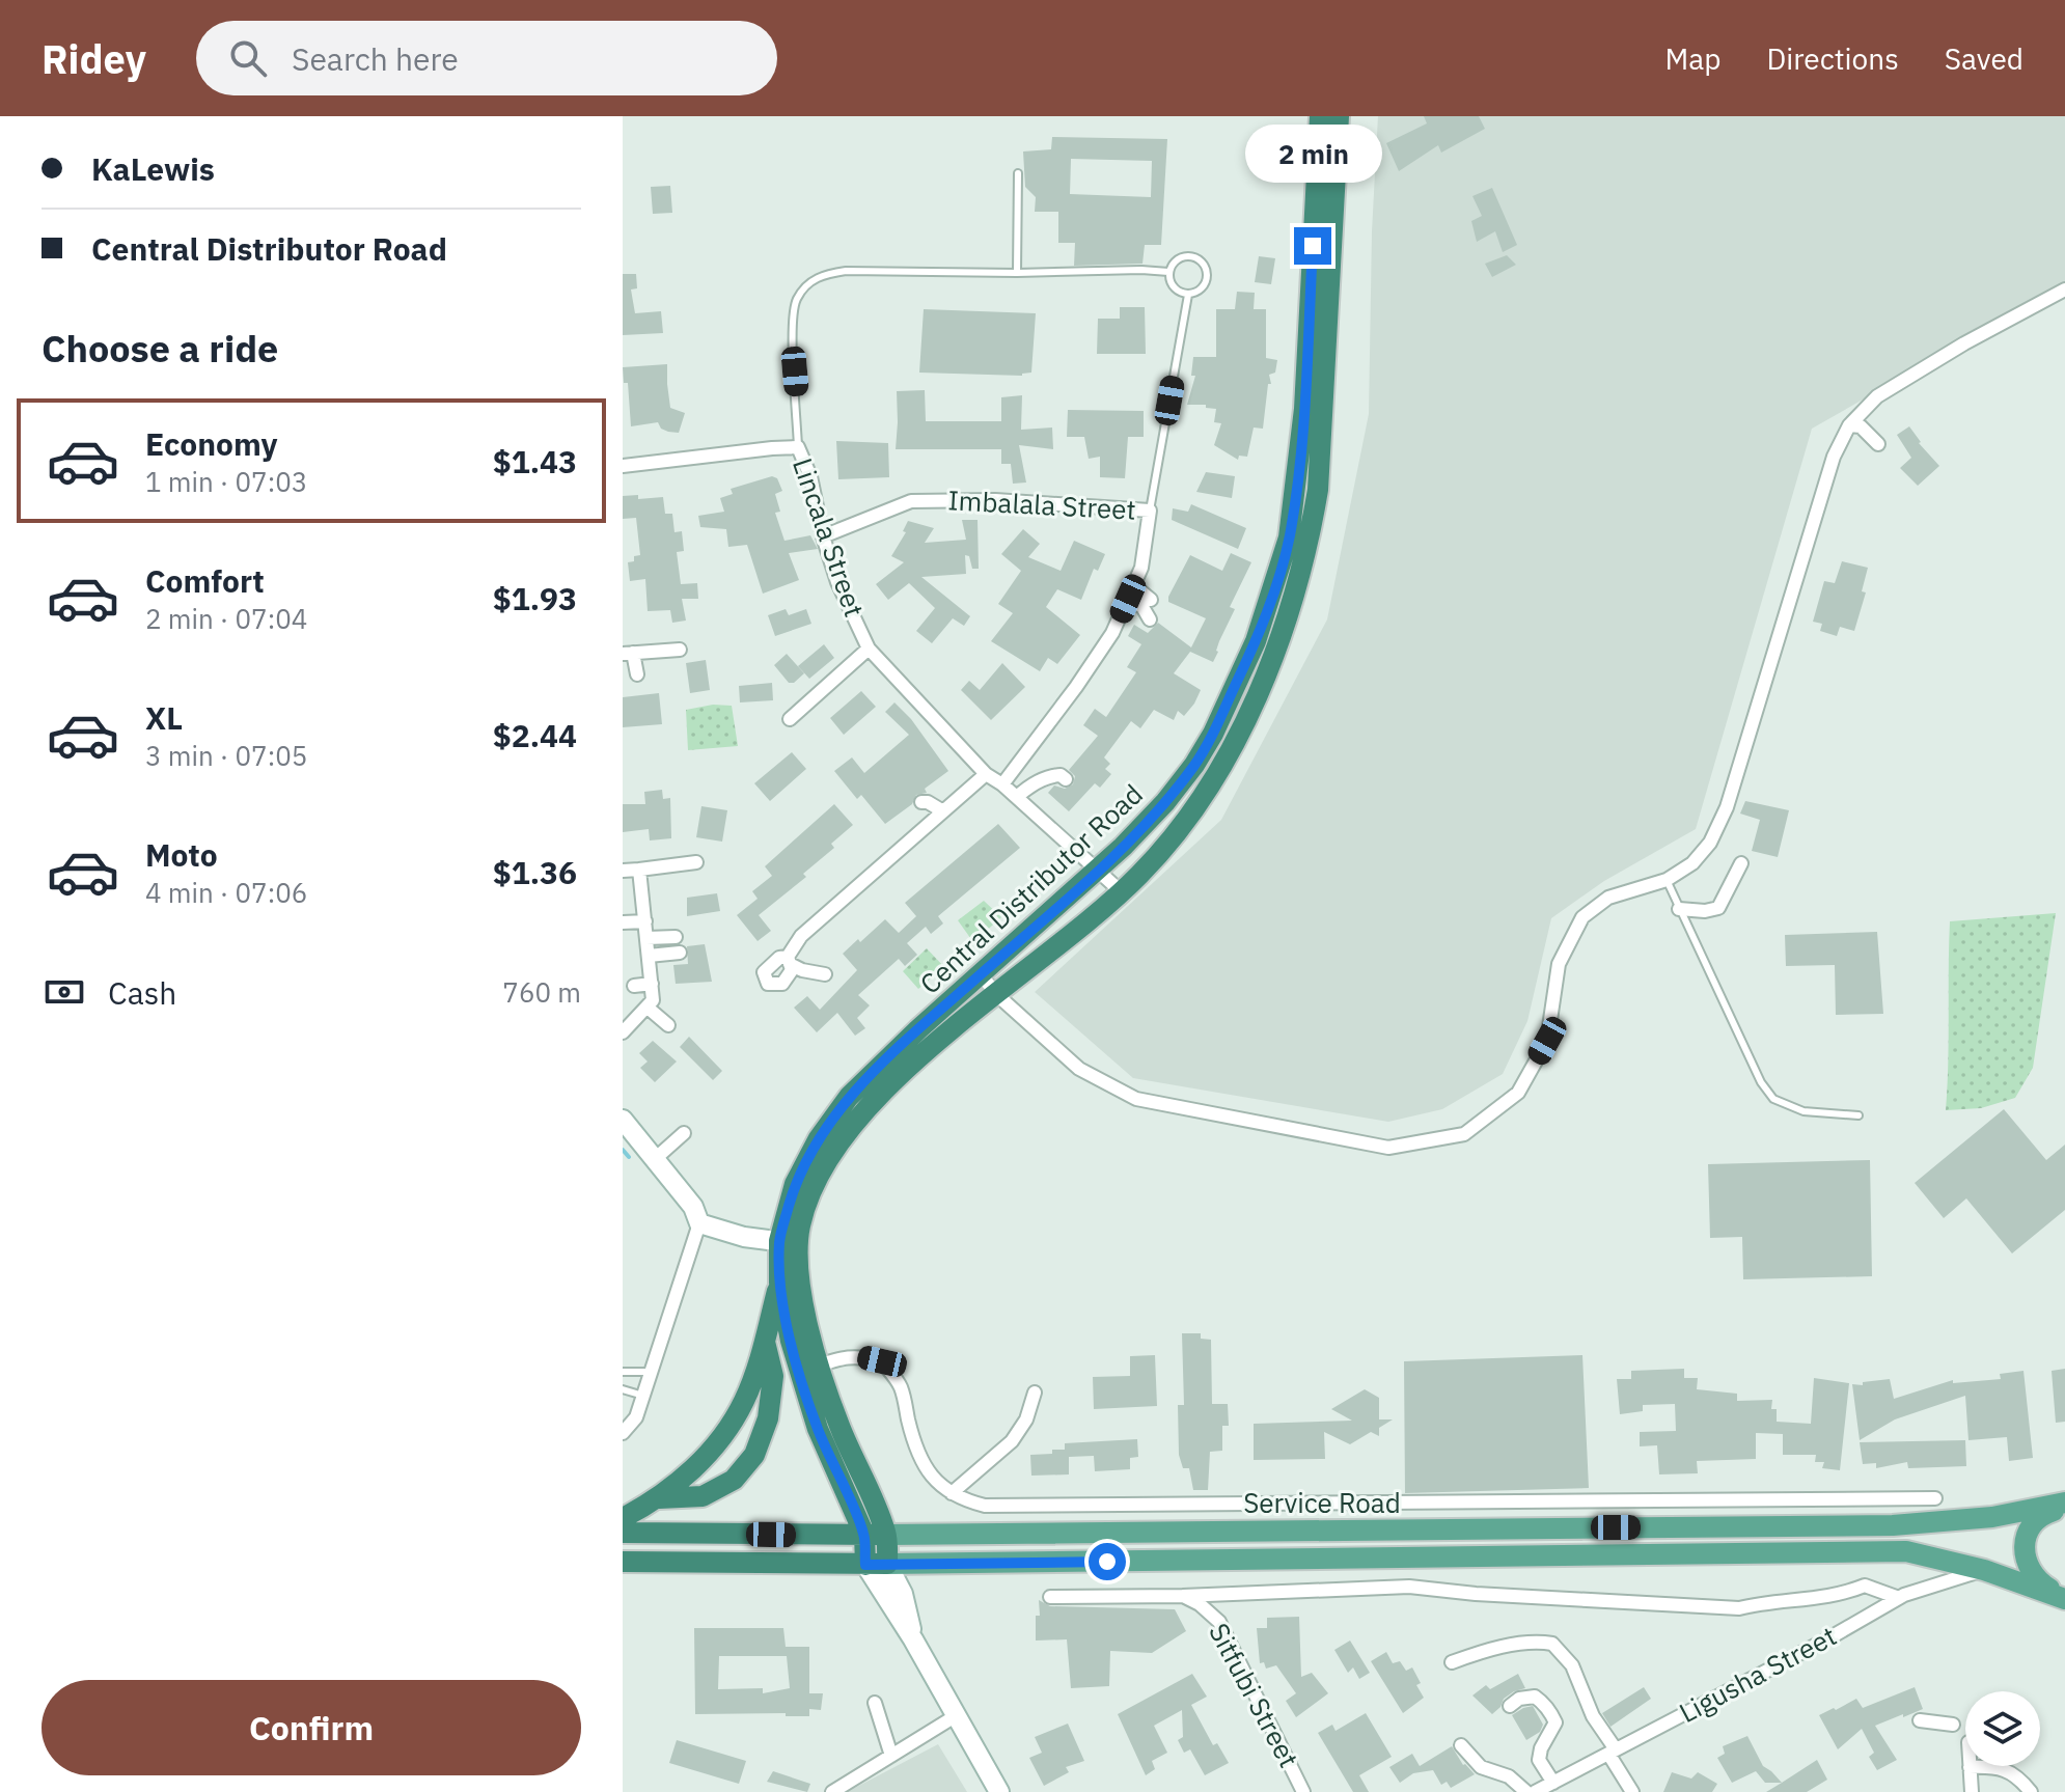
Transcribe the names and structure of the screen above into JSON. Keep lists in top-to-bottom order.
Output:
{
  "streets": {
    "highway": ["Central Distributor Road"],
    "street": [
      "Imbalala Street",
      "Lincala Street",
      "Service Road",
      "Ligusha Street",
      "Sitfubi Street"
    ]
  },
  "crossings": [
    ["Imbalala Street", "Lincala Street"],
    ["Lincala Street", "Central Distributor Road"],
    ["Central Distributor Road", "Service Road"]
  ],
  "page": {
    "header": "Ridey",
    "search": "Search here",
    "nav": ["Map", "Directions", "Saved"],
    "banner": ["KaLewis", "Central Distributor Road"],
    "bubble": "2 min",
    "heading": "Choose a ride",
    "list": [
      {
        "name": "Economy",
        "note": "1 min · 07:03",
        "value": "$1.43"
      },
      {
        "name": "Comfort",
        "note": "2 min · 07:04",
        "value": "$1.93"
      },
      {
        "name": "XL",
        "note": "3 min · 07:05",
        "value": "$2.44"
      },
      {
        "name": "Moto",
        "note": "4 min · 07:06",
        "value": "$1.36"
      }
    ],
    "pay": ["Cash", "760 m"],
    "buttons": "Confirm"
  }
}
